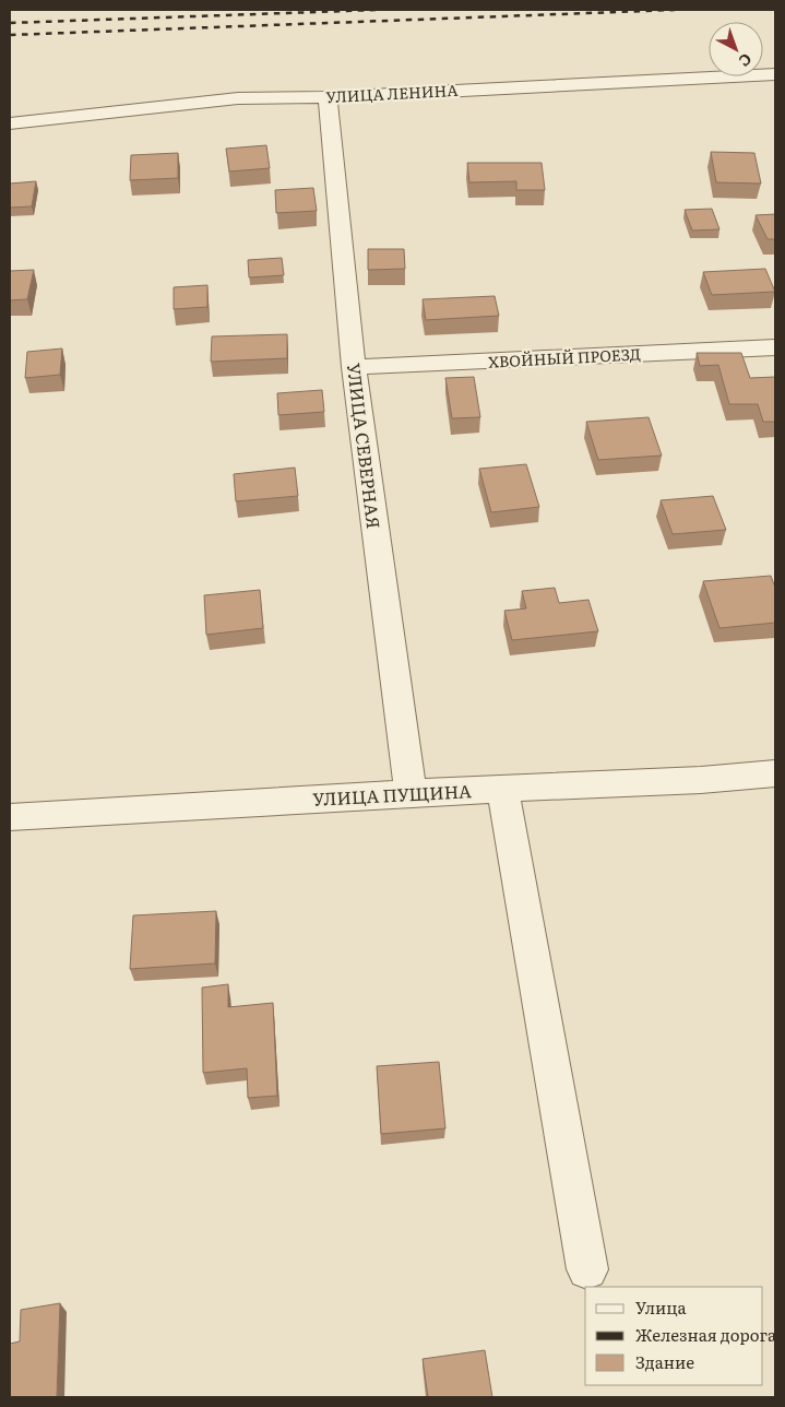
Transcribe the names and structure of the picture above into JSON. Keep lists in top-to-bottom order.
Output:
{
  "streets": {
    "street": [
      "УЛИЦА ЛЕНИНА",
      "ХВОЙНЫЙ ПРОЕЗД",
      "УЛИЦА СЕВЕРНАЯ",
      "УЛИЦА ПУЩИНА"
    ]
  },
  "crossings": [
    ["УЛИЦА ЛЕНИНА", "УЛИЦА СЕВЕРНАЯ"],
    ["ХВОЙНЫЙ ПРОЕЗД", "УЛИЦА СЕВЕРНАЯ"],
    ["УЛИЦА СЕВЕРНАЯ", "УЛИЦА ПУЩИНА"]
  ],
  "legend": ["Улица", "Железная дорога", "Здание"],
  "north": "bottom right"
}
